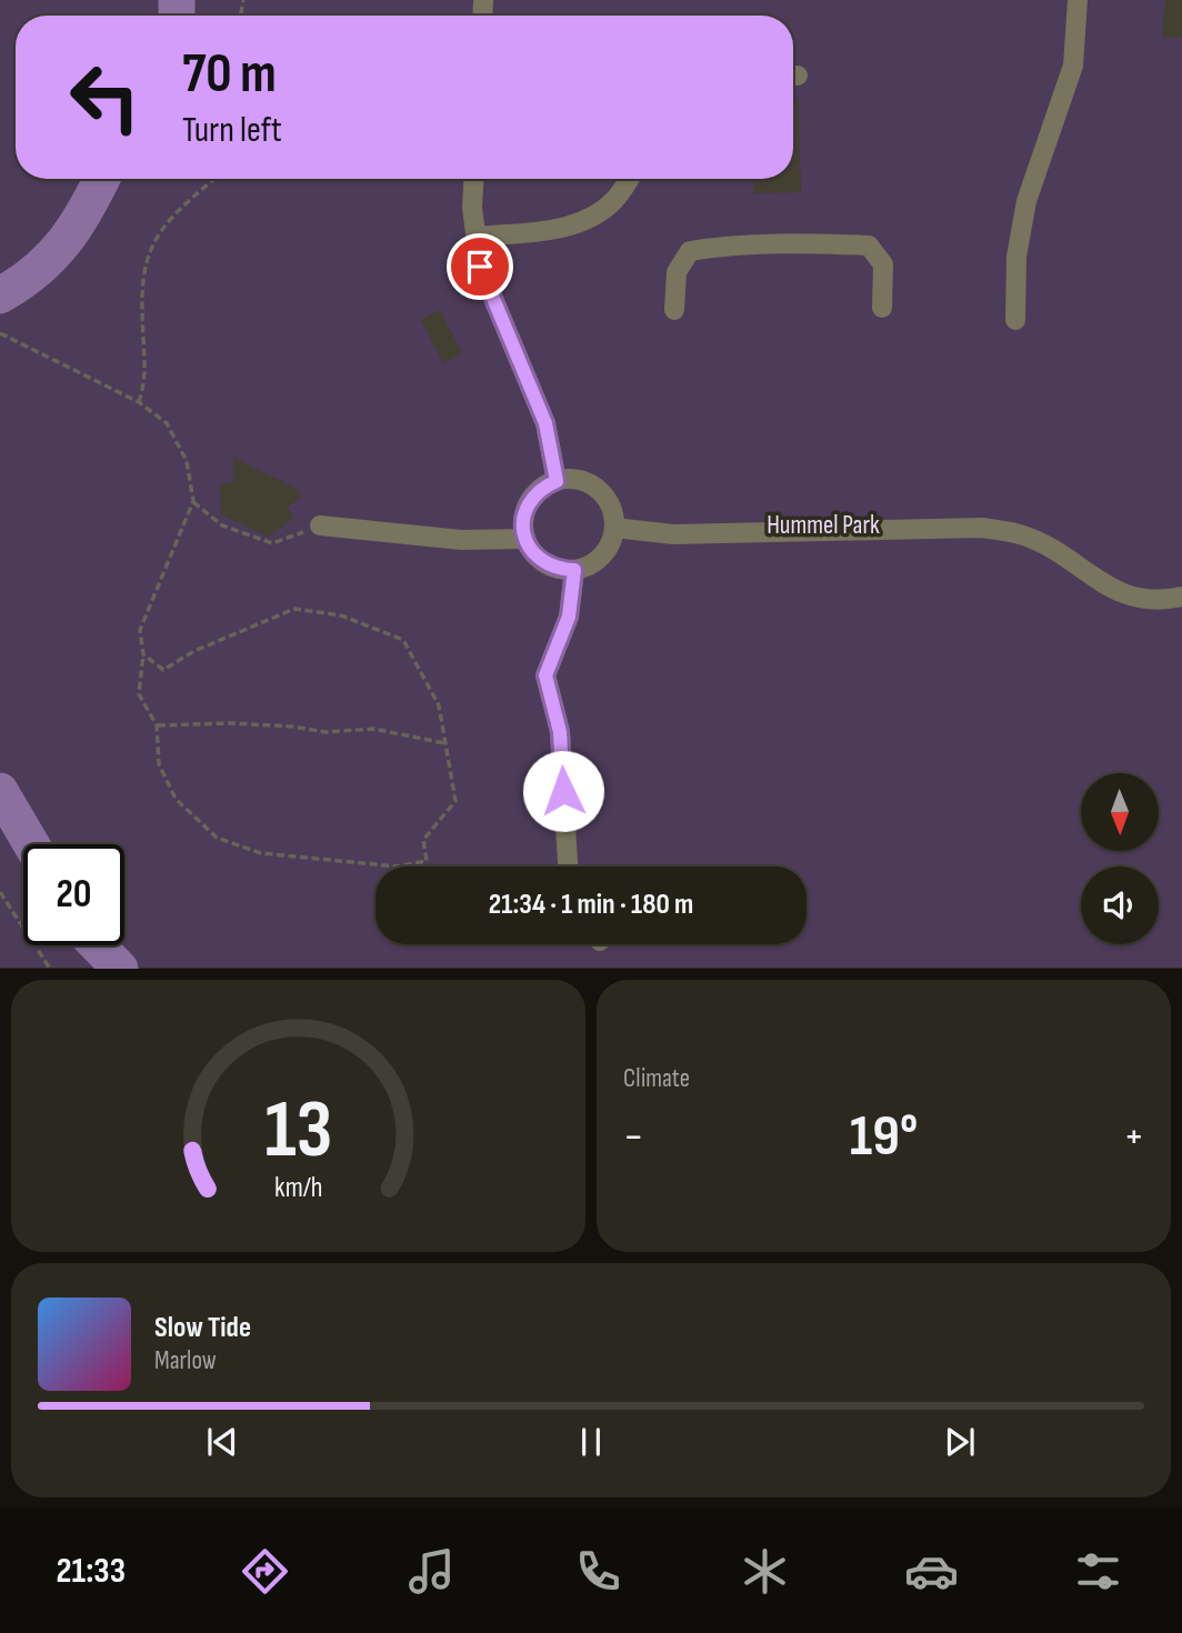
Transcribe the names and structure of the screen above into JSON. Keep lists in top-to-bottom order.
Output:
{
  "parks": ["Hummel Park"],
  "north": "bottom",
  "page": {
    "turn": ["70 m", "Turn left"],
    "limit": "20",
    "trip": "21:34 · 1 min · 180 m",
    "tile": "Climate",
    "heat": ["−", "19°", "+"],
    "song": ["Slow Tide", "Marlow"],
    "tabs": "21:33",
    "gauge": ["13", "km/h"]
  }
}
